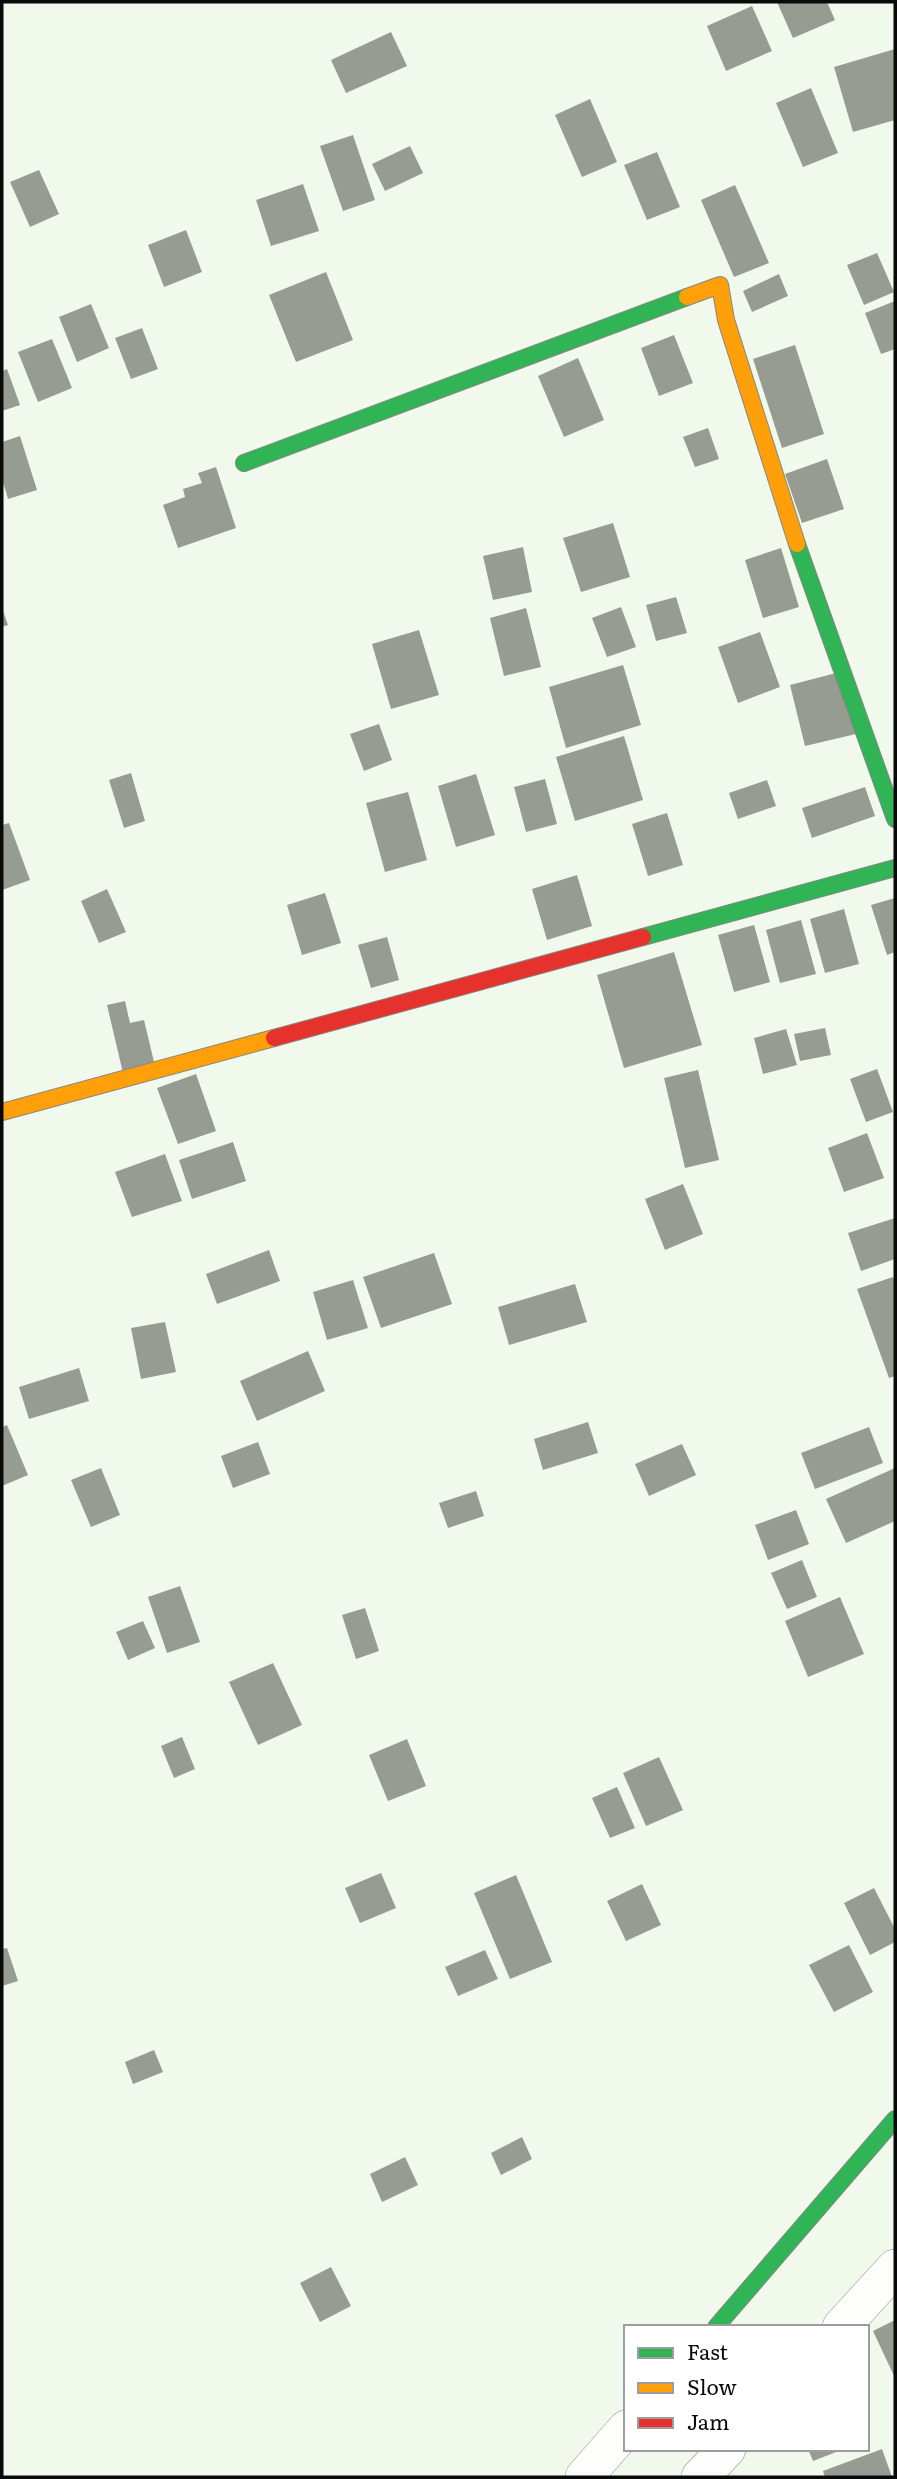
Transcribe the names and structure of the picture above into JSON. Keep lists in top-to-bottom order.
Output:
{
  "legend": ["Fast", "Slow", "Jam"]
}
